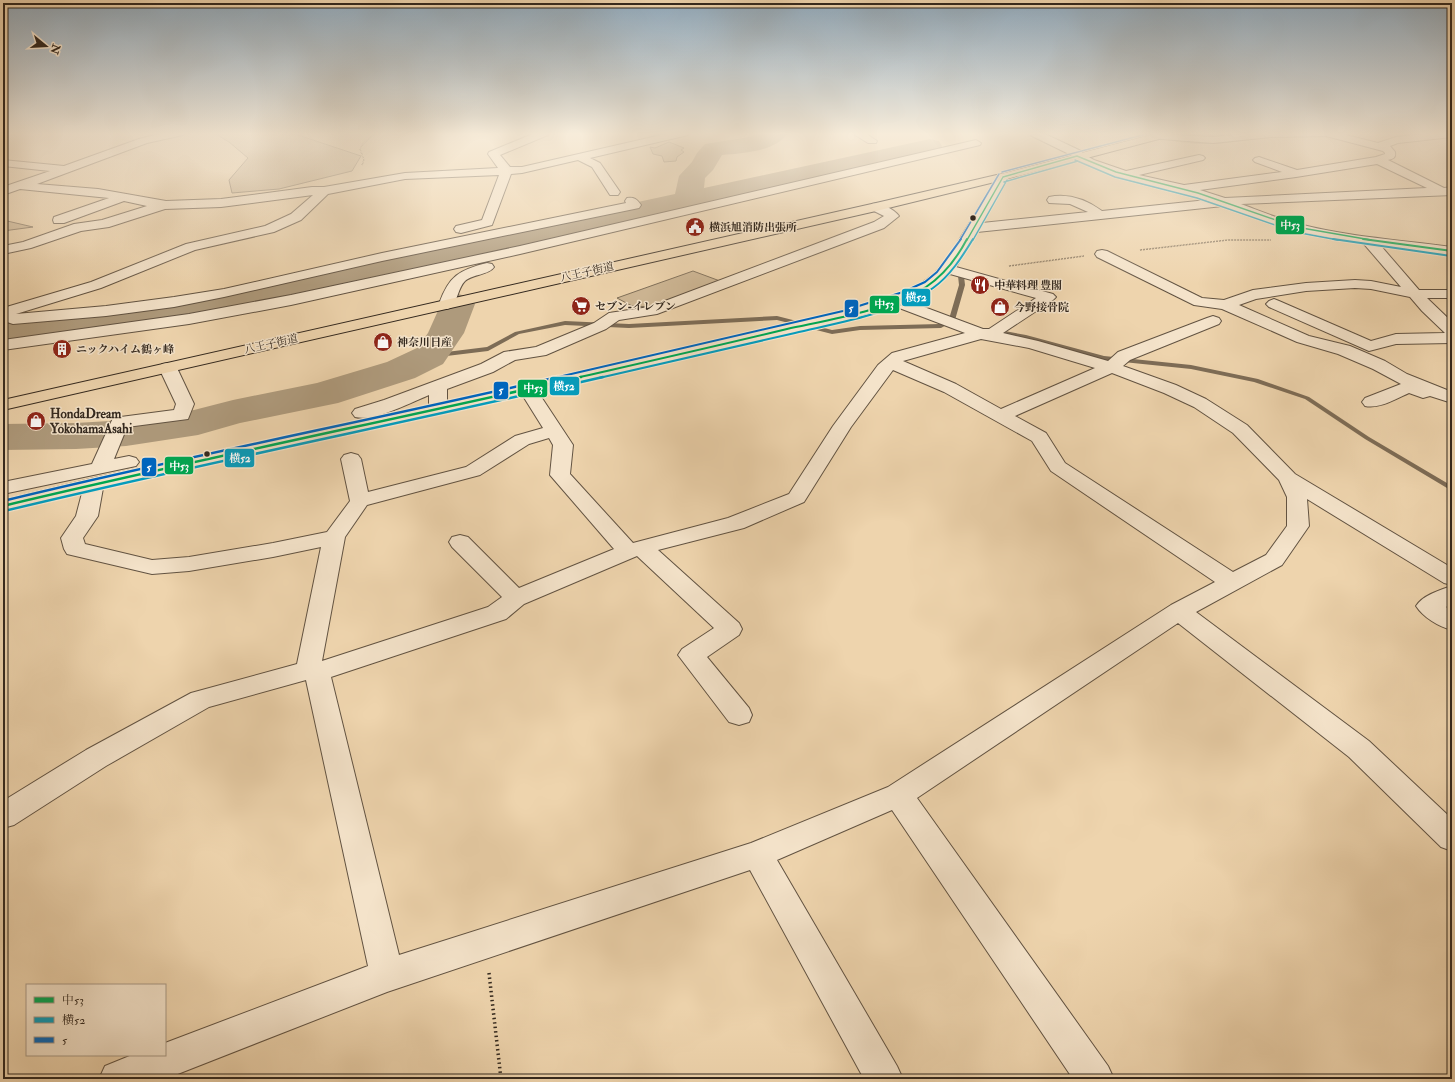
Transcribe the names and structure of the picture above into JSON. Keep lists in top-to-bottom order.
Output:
{
  "streets": {
    "highway": ["八王子街道"]
  },
  "places": {
    "public building": ["横浜旭消防出張所"],
    "restaurant": ["中華料理 豊閣"],
    "supermarket": ["セブン-イレブン"],
    "shop": ["今野接骨院", "神奈川日産", "HondaDream YokohamaAsahi"],
    "building": ["ニックハイム鶴ヶ峰"]
  },
  "lines": ["transit line 中53", "transit line 横52", "transit line 5"],
  "legend": ["中53", "横52", "5"],
  "north": "right"
}
